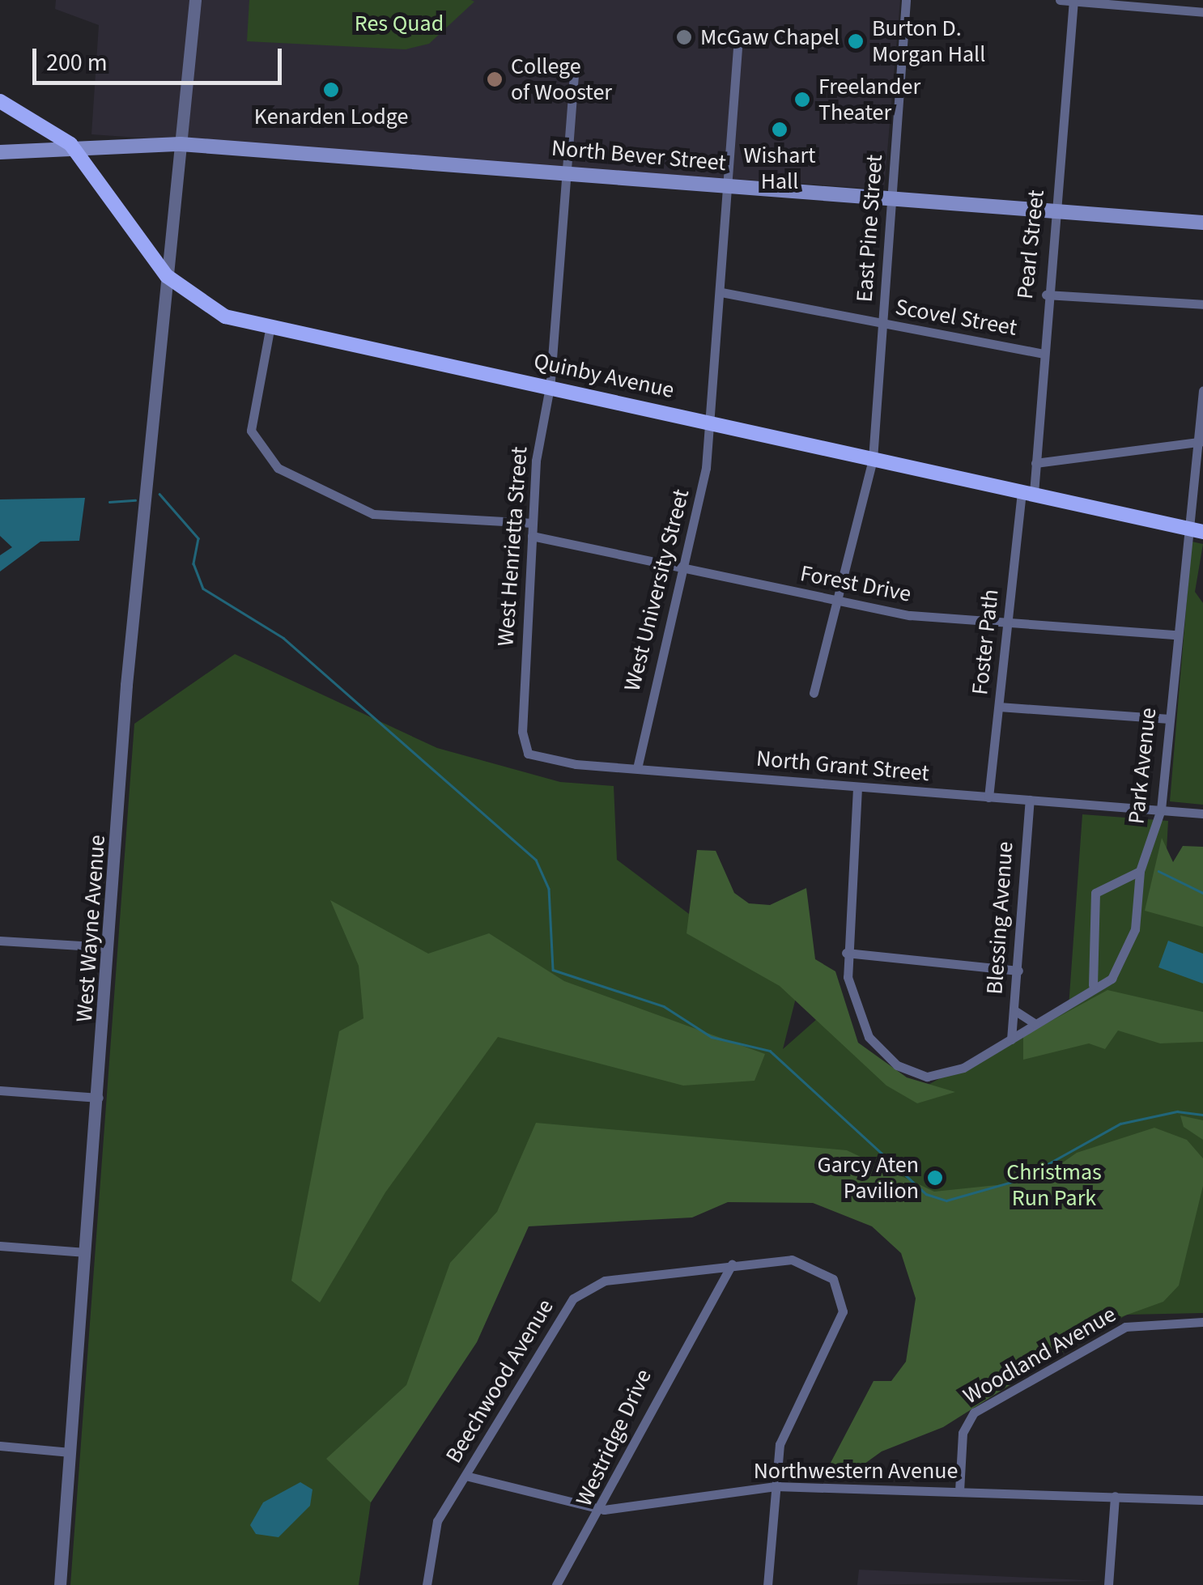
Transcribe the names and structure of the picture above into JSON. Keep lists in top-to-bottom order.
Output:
{
  "streets": {
    "main road": ["North Bever Street", "Quinby Avenue"],
    "street": [
      "East Pine Street",
      "Pearl Street",
      "Scovel Street",
      "West Henrietta Street",
      "Forest Drive",
      "West University Street",
      "Foster Path",
      "North Grant Street",
      "Park Avenue",
      "Blessing Avenue",
      "West Wayne Avenue",
      "Woodland Avenue",
      "Beechwood Avenue",
      "Westridge Drive",
      "Northwestern Avenue"
    ]
  },
  "crossings": [
    ["North Bever Street", "East Pine Street"],
    ["North Bever Street", "Pearl Street"],
    ["North Bever Street", "Quinby Avenue"],
    ["North Bever Street", "West Henrietta Street"],
    ["North Bever Street", "West University Street"],
    ["North Bever Street", "West Wayne Avenue"],
    ["East Pine Street", "Scovel Street"],
    ["East Pine Street", "Quinby Avenue"],
    ["East Pine Street", "Forest Drive"],
    ["Pearl Street", "Scovel Street"],
    ["Pearl Street", "Quinby Avenue"],
    ["Pearl Street", "Foster Path"],
    ["Scovel Street", "West University Street"],
    ["Quinby Avenue", "West Henrietta Street"],
    ["Quinby Avenue", "West University Street"],
    ["Quinby Avenue", "Foster Path"],
    ["Quinby Avenue", "Park Avenue"],
    ["Quinby Avenue", "West Wayne Avenue"],
    ["West Henrietta Street", "Forest Drive"],
    ["West Henrietta Street", "North Grant Street"],
    ["Forest Drive", "West University Street"],
    ["Forest Drive", "Foster Path"],
    ["Forest Drive", "Park Avenue"],
    ["West University Street", "North Grant Street"],
    ["Foster Path", "North Grant Street"],
    ["North Grant Street", "Park Avenue"],
    ["North Grant Street", "Blessing Avenue"],
    ["Park Avenue", "Blessing Avenue"],
    ["Woodland Avenue", "Northwestern Avenue"],
    ["Beechwood Avenue", "Westridge Drive"],
    ["Beechwood Avenue", "Northwestern Avenue"],
    ["Westridge Drive", "Northwestern Avenue"]
  ],
  "parks": ["Res Quad", "Christmas Run Park"],
  "places": [
    "McGaw Chapel",
    "Burton D. Morgan Hall",
    "College of Wooster",
    "Kenarden Lodge",
    "Freelander Theater",
    "Wishart Hall",
    "Garcy Aten Pavilion"
  ],
  "scale_bar": "200 m"
}
